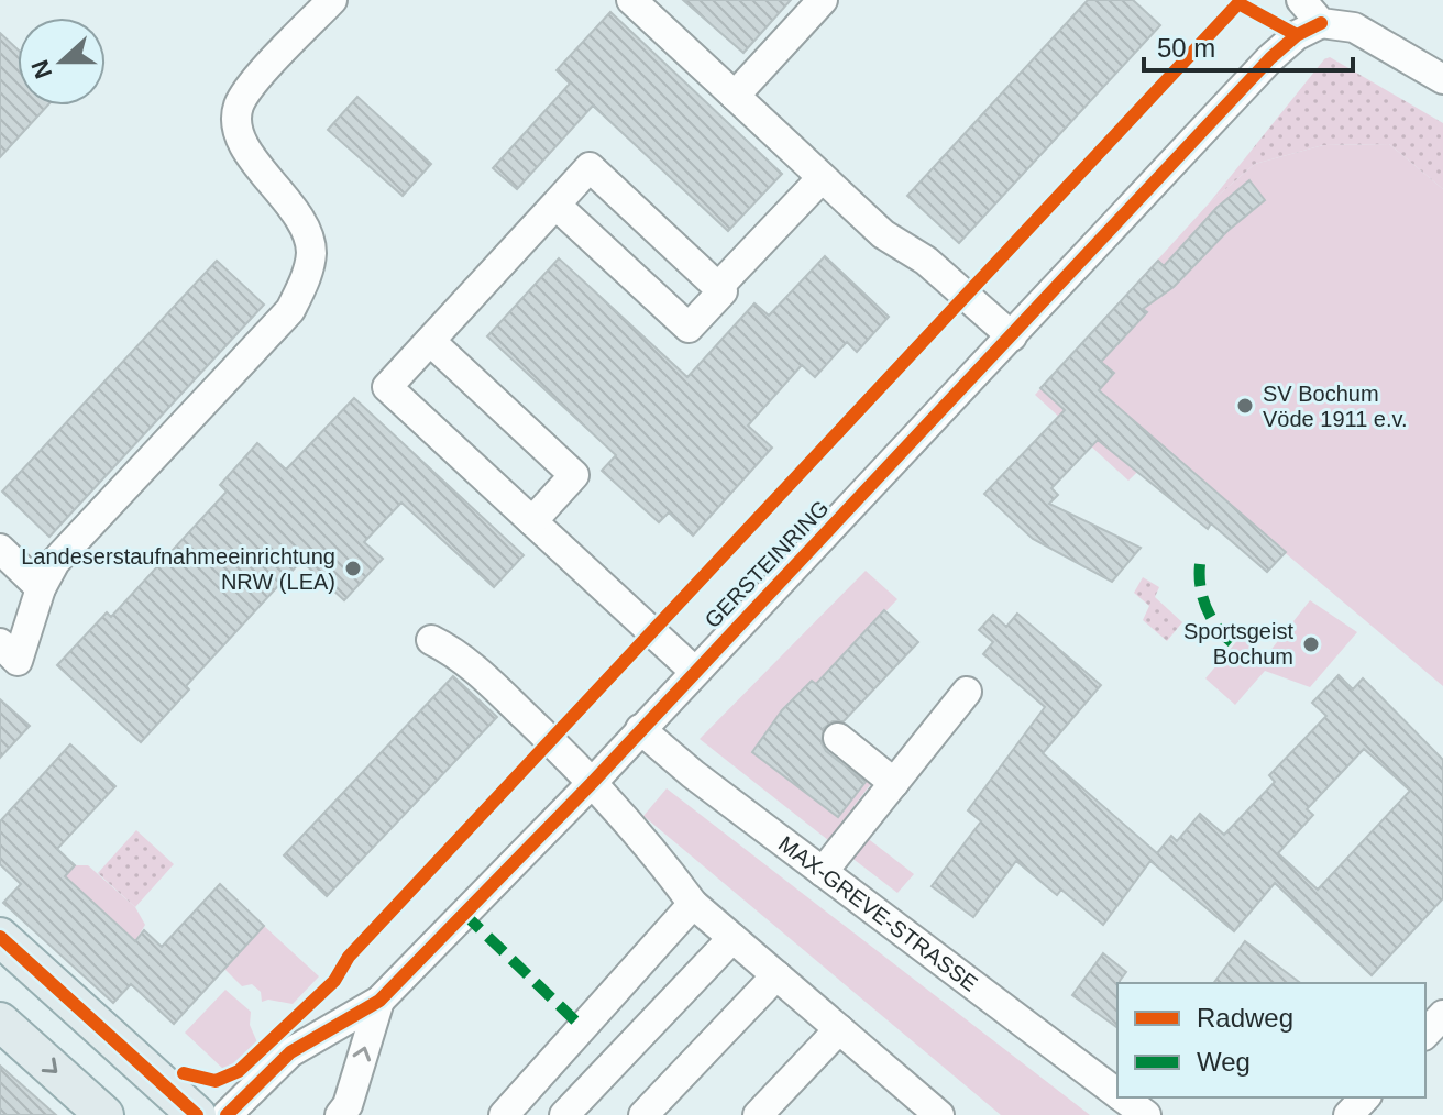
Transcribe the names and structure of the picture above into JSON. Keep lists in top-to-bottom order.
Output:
{
  "streets": {
    "street": ["GERSTEINRING", "MAX-GREVE-STRASSE"]
  },
  "crossings": [
    ["GERSTEINRING", "MAX-GREVE-STRASSE"]
  ],
  "places": ["SV Bochum Vöde 1911 e.v.", "Landeserstaufnahmeeinrichtung NRW (LEA)", "Sportsgeist Bochum"],
  "legend": ["Radweg", "Weg"],
  "scale_bar": "50 m",
  "north": "left"
}
